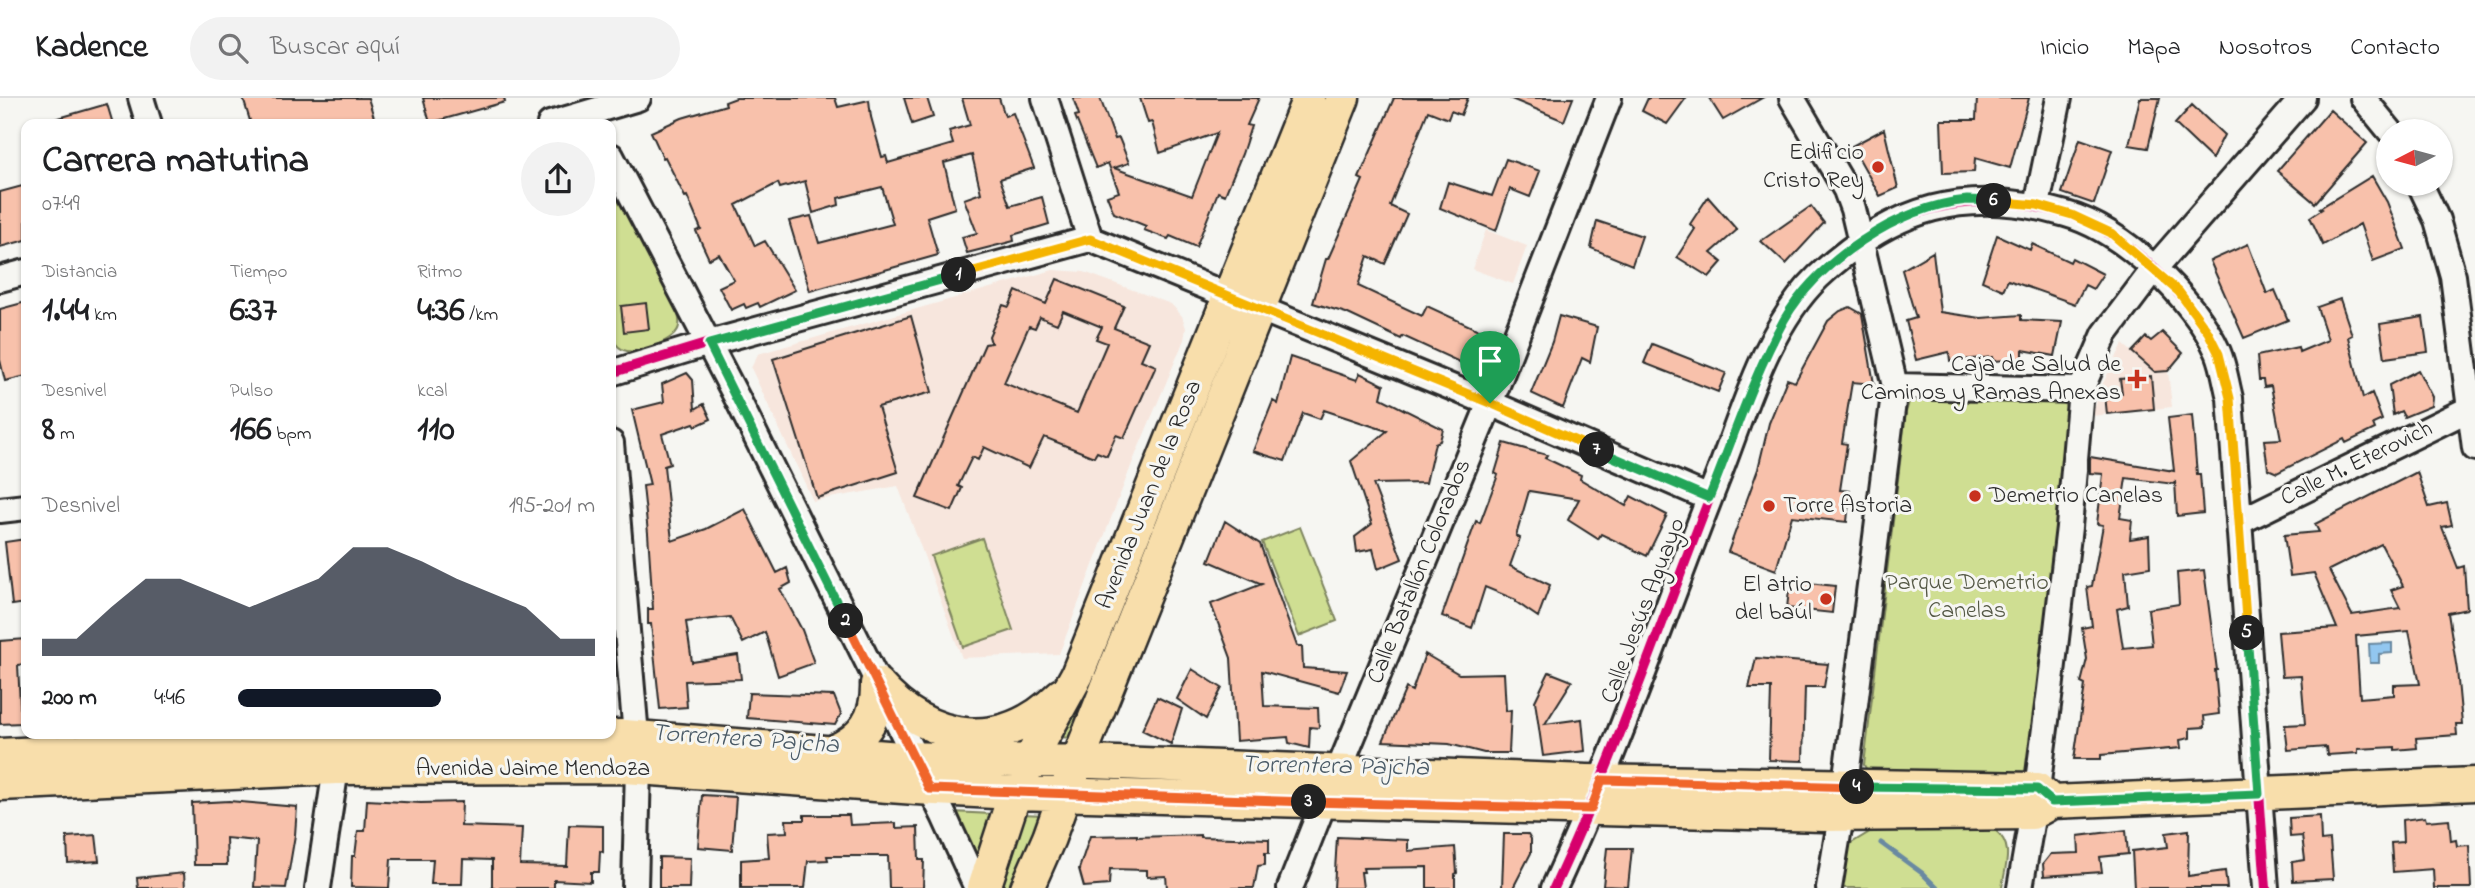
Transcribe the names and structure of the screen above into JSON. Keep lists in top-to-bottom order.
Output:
{
  "streets": {
    "main road": ["Avenida Juan de la Rosa", "Avenida Jaime Mendoza"],
    "street": ["Calle M. Eterovich", "Calle Batallón Colorados", "Calle Jesús Aguayo"]
  },
  "crossings": [
    ["Calle M. Eterovich", "Calle Jesús Aguayo"],
    ["Avenida Juan de la Rosa", "Avenida Jaime Mendoza"],
    ["Calle Batallón Colorados", "Avenida Jaime Mendoza"],
    ["Calle Jesús Aguayo", "Avenida Jaime Mendoza"]
  ],
  "water": ["Torrentera Pajcha"],
  "parks": ["Parque Demetrio Canelas"],
  "places": {
    "other": [
      "Edificio Cristo Rey",
      "Demetrio Canelas",
      "Torre Astoria",
      "El atrio del baúl"
    ],
    "health": ["Caja de Salud de Caminos y Ramas Anexas"]
  },
  "north": "left",
  "page": {
    "header": "Kadence",
    "search": "Buscar aquí",
    "nav": [
      "Inicio",
      "Mapa",
      "Nosotros",
      "Contacto"
    ],
    "heading": ["Carrera matutina", "07:49"],
    "pins": [
      "6",
      "1",
      "7",
      "2",
      "5",
      "4",
      "3"
    ],
    "stats": [
      ["Distancia", "1.44 km"],
      ["Tiempo", "6:37"],
      ["Ritmo", "4:36 /km"],
      ["Desnivel", "8 m"],
      ["Pulso", "166 bpm"],
      ["kcal", "110"]
    ],
    "chart": ["Desnivel", "195–201 m"],
    "list": [
      {
        "name": "200 m",
        "note": "4:46"
      }
    ]
  }
}
